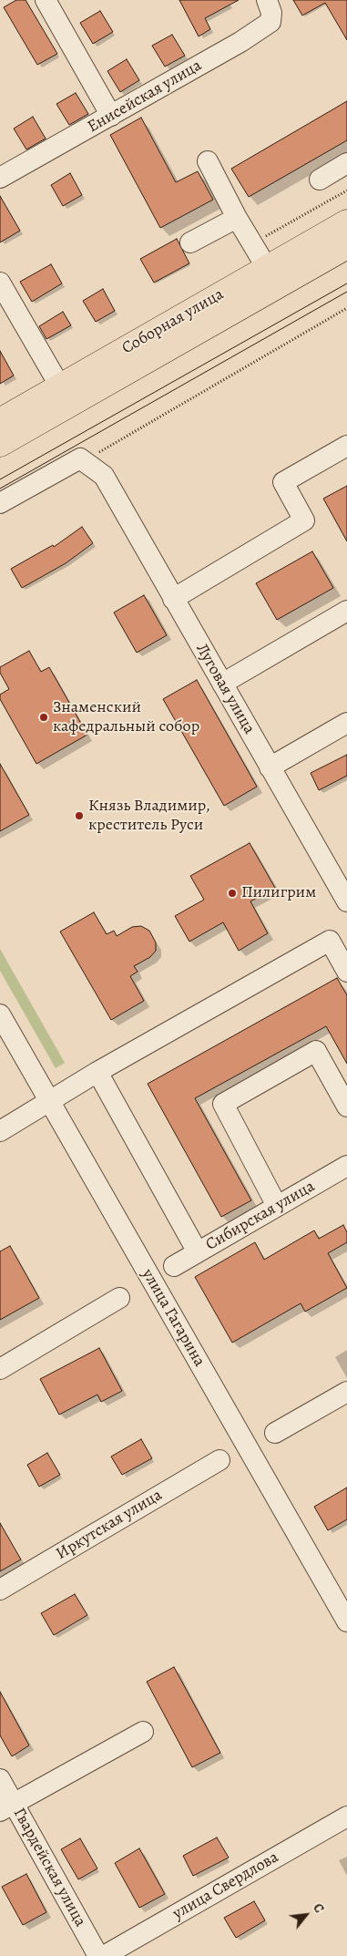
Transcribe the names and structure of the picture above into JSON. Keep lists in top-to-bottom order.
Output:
{
  "streets": {
    "main road": ["Соборная улица"],
    "street": [
      "Енисейская улица",
      "Луговая улица",
      "Сибирская улица",
      "улица Гагарина",
      "Иркутская улица",
      "Гвардейская улица",
      "улица Свердлова"
    ]
  },
  "places": ["Знаменский кафедральный собор", "Князь Владимир, креститель Руси", "Пилигрим"],
  "north": "top right"
}
